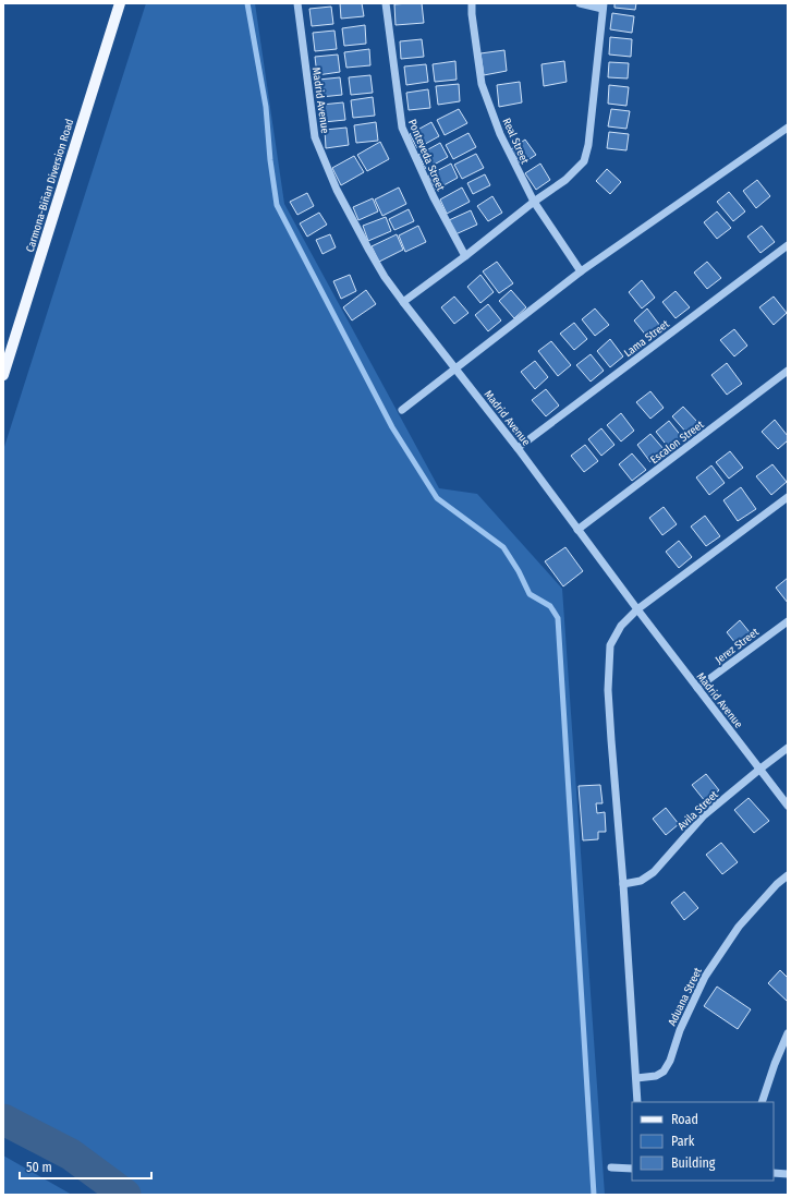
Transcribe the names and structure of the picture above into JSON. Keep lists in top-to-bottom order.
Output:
{
  "streets": {
    "main road": ["Carmona-Biñan Diversion Road"],
    "street": [
      "Madrid Avenue",
      "Real Street",
      "Ponteveda Street",
      "Lama Street",
      "Escalon Street",
      "Jerez Street",
      "Avila Street",
      "Aduana Street"
    ]
  },
  "crossings": [
    ["Madrid Avenue", "Lama Street"],
    ["Madrid Avenue", "Escalon Street"],
    ["Madrid Avenue", "Jerez Street"],
    ["Madrid Avenue", "Avila Street"]
  ],
  "legend": ["Road", "Park", "Building"],
  "scale_bar": "50 m"
}
